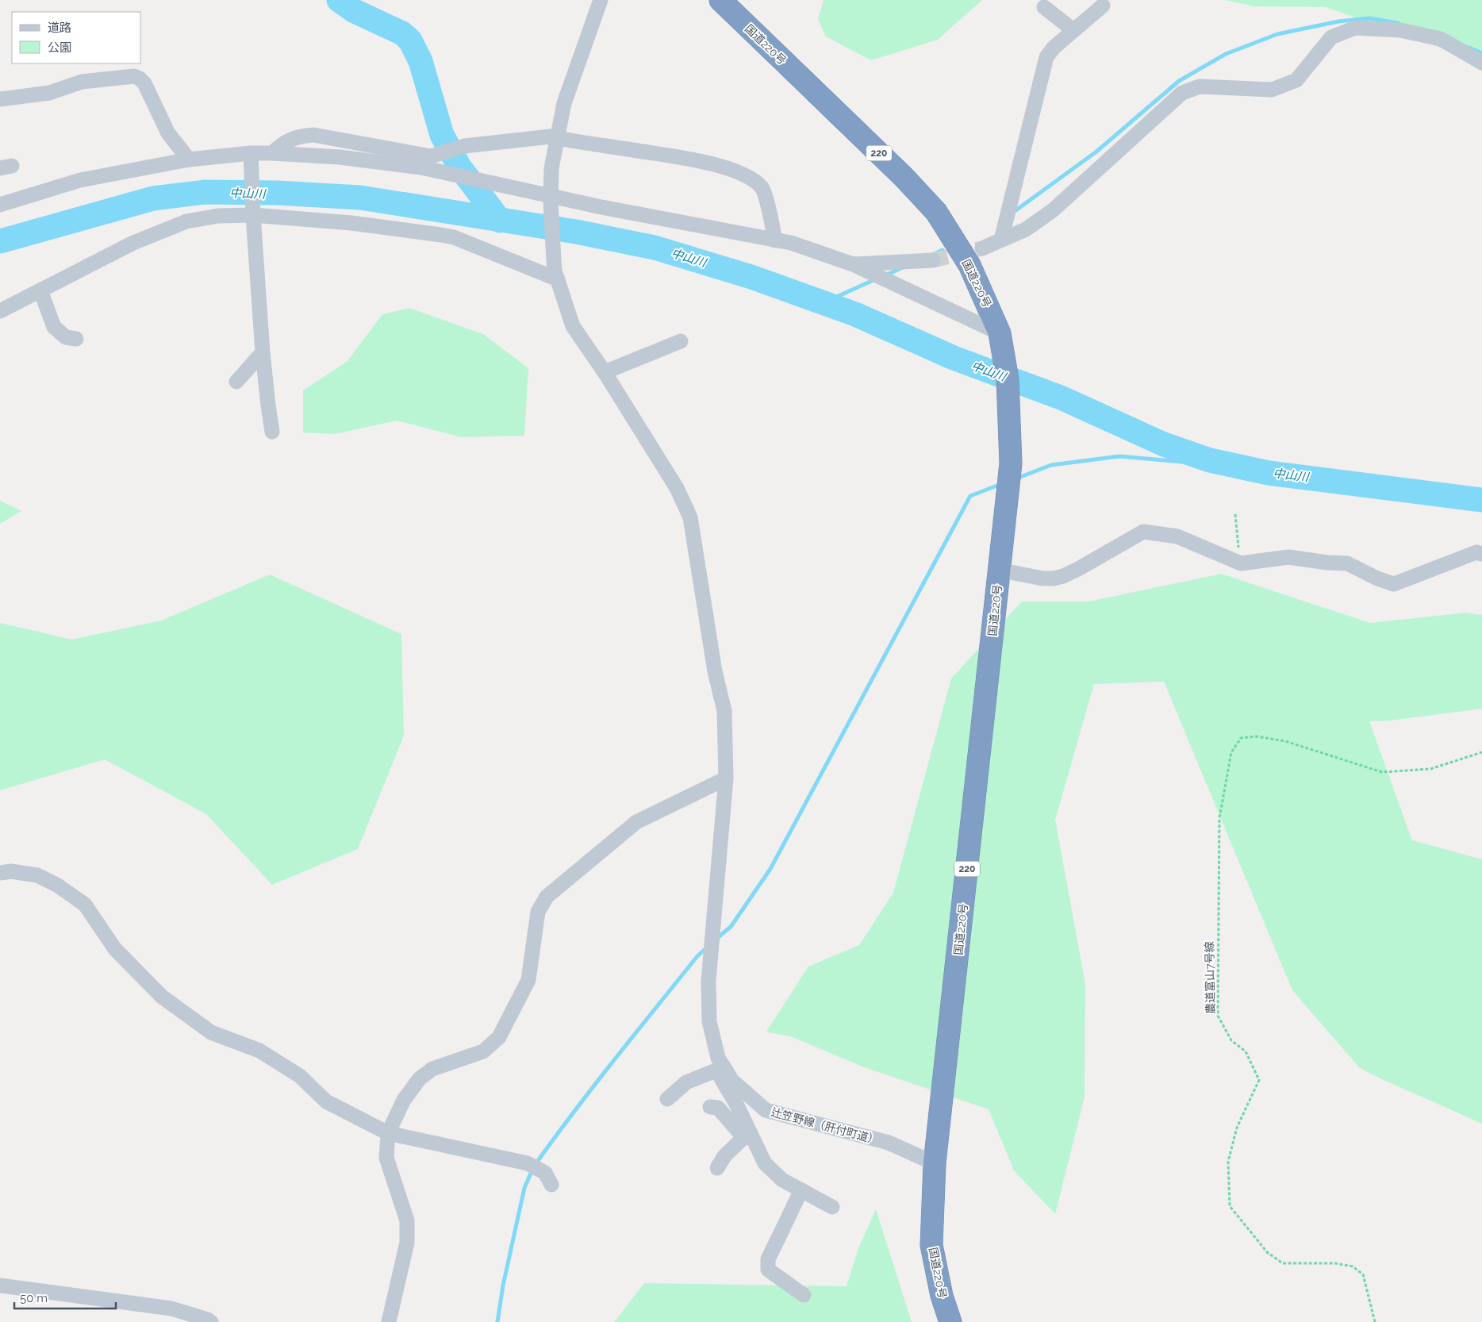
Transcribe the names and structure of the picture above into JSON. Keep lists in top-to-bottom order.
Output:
{
  "streets": {
    "highway": ["国道220号", "220"],
    "street": ["辻笠野線（肝付町道）"],
    "path": ["農道富山7号線"]
  },
  "crossings": [
    ["国道220号", "辻笠野線（肝付町道）"]
  ],
  "water": ["中山川"],
  "legend": ["道路", "公園"],
  "scale_bar": "50 m"
}
